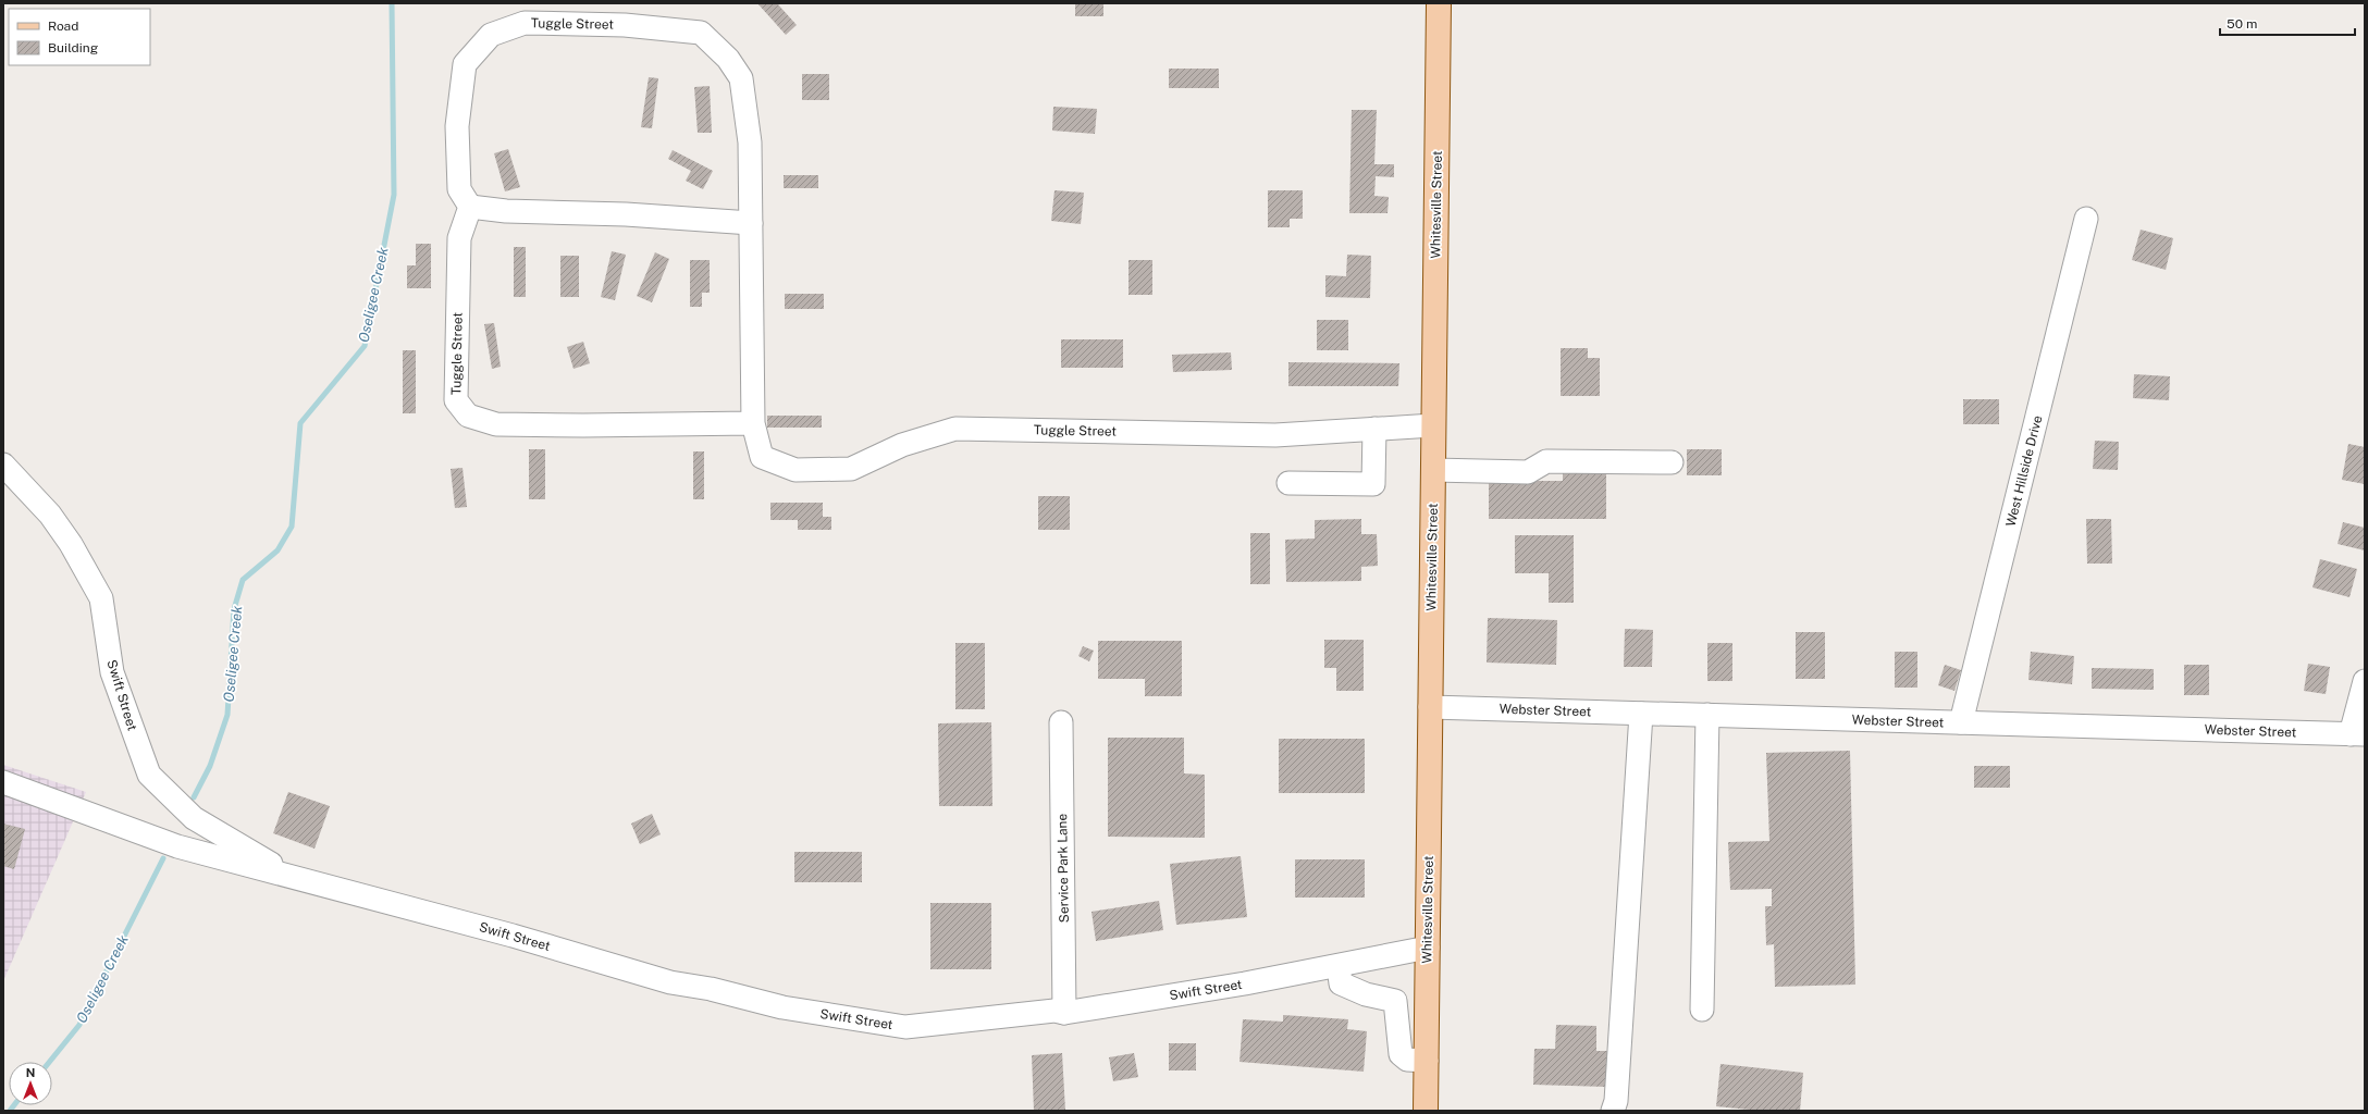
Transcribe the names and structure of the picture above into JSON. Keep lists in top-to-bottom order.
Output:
{
  "streets": {
    "main road": ["Whitesville Street"],
    "street": [
      "Tuggle Street",
      "West Hillside Drive",
      "Swift Street",
      "Webster Street",
      "Service Park Lane"
    ]
  },
  "crossings": [
    ["Tuggle Street", "Whitesville Street"],
    ["Whitesville Street", "Swift Street"],
    ["Whitesville Street", "Webster Street"],
    ["West Hillside Drive", "Webster Street"],
    ["Swift Street", "Service Park Lane"]
  ],
  "water": ["Oseligee Creek"],
  "legend": ["Road", "Building"],
  "scale_bar": "50 m",
  "north": "top"
}
